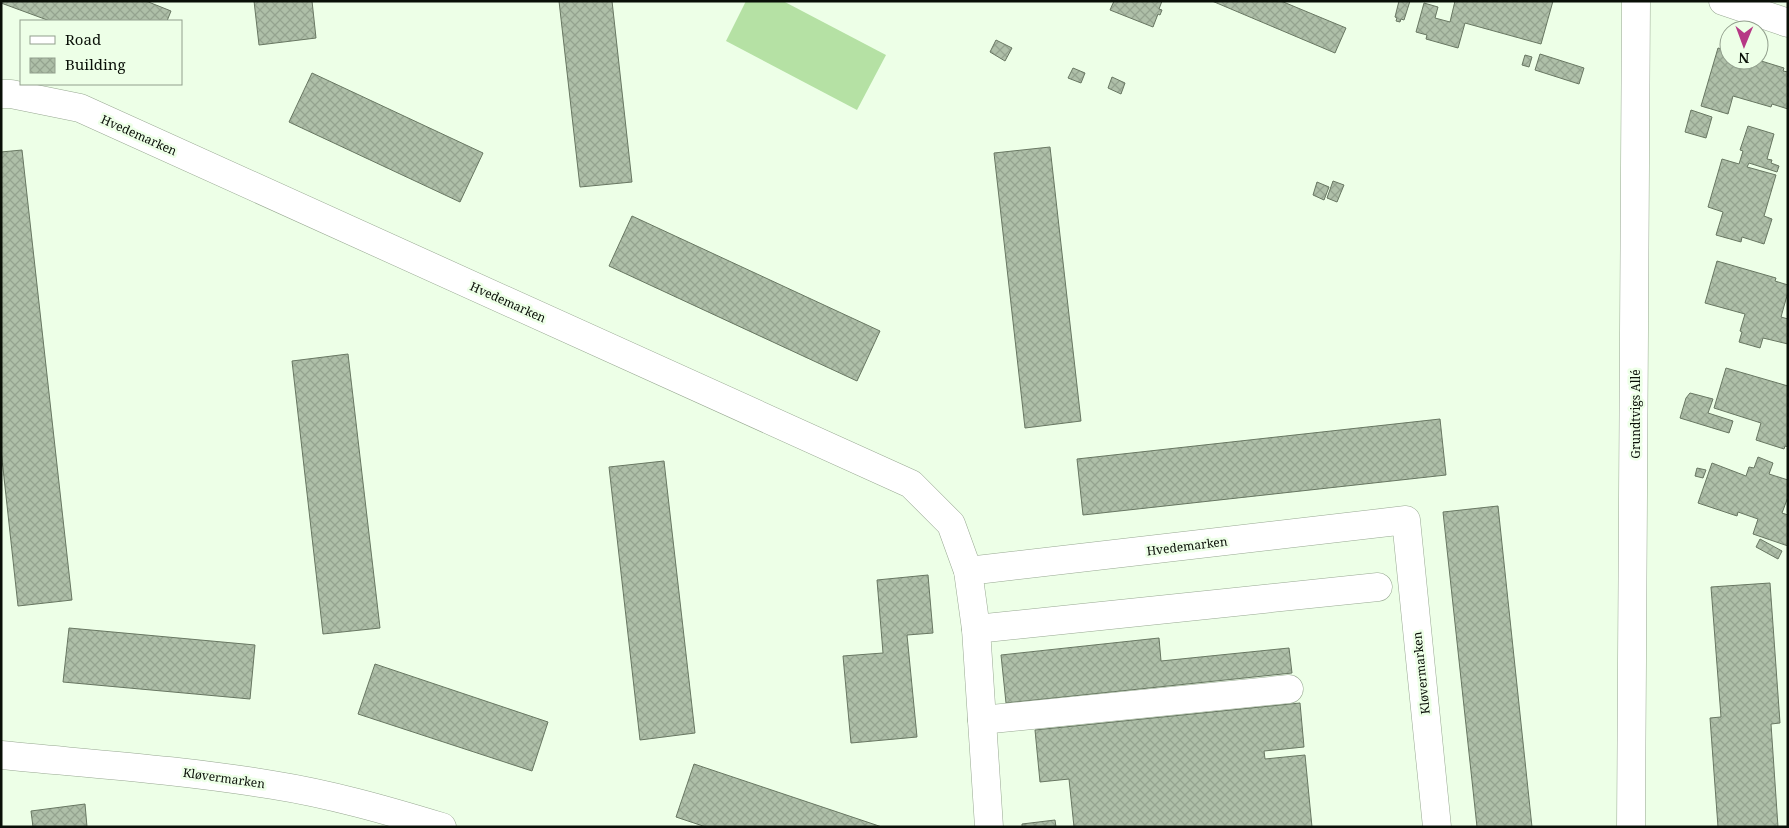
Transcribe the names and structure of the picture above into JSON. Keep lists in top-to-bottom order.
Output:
{
  "streets": {
    "street": ["Hvedemarken", "Grundtvigs Allé", "Kløvermarken"]
  },
  "crossings": [
    ["Hvedemarken", "Kløvermarken"]
  ],
  "legend": ["Road", "Building"],
  "north": "bottom"
}
